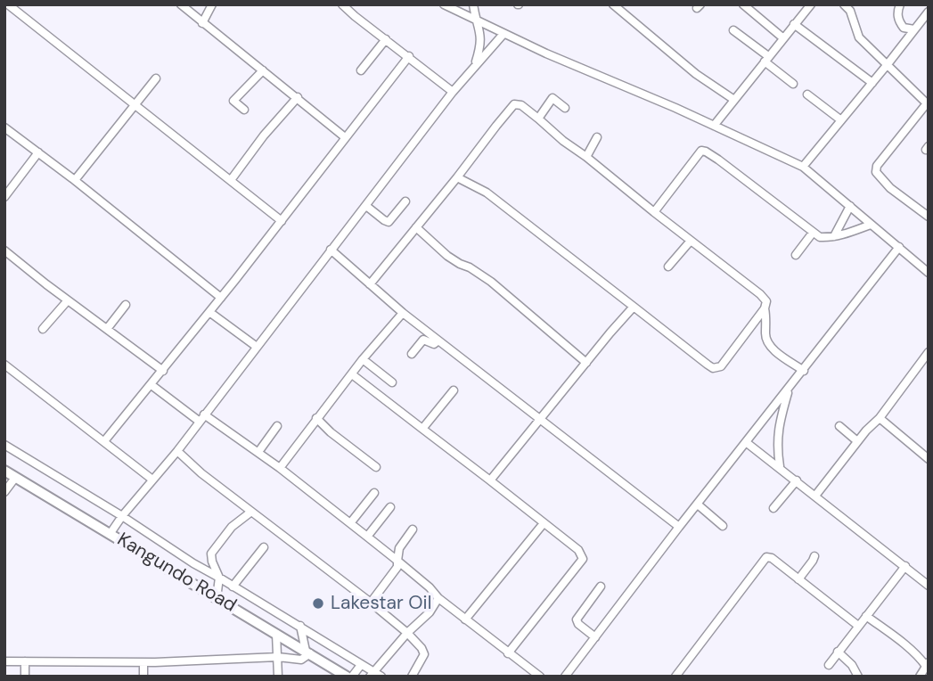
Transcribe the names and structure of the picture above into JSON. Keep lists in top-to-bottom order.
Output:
{
  "streets": {
    "highway": ["Kangundo Road"]
  },
  "places": ["Lakestar Oil"]
}
